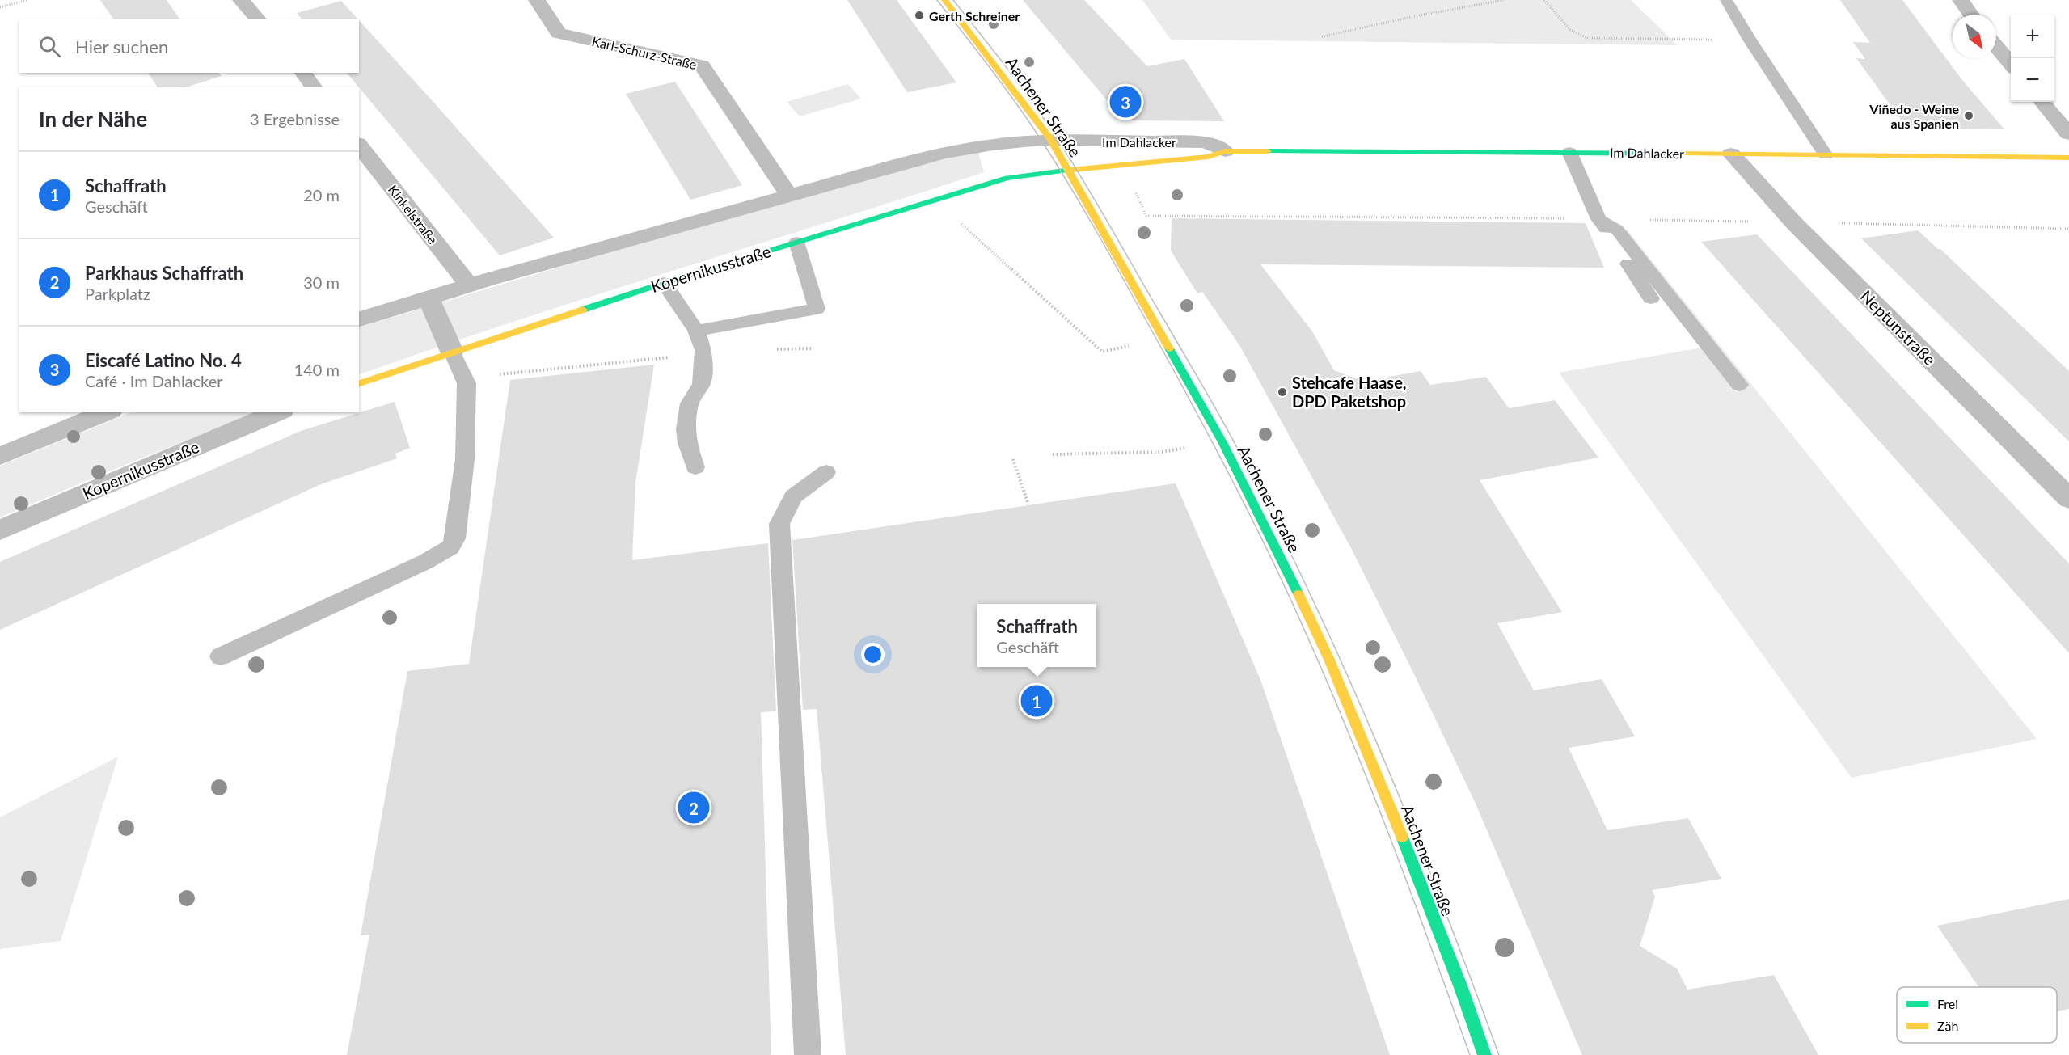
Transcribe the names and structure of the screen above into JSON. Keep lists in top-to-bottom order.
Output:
{
  "streets": {
    "street": [
      "Karl-Schurz-Straße",
      "Aachener Straße",
      "Im Dahlacker",
      "Kinkelstraße",
      "Kopernikusstraße",
      "Neptunstraße"
    ]
  },
  "crossings": [
    ["Aachener Straße", "Im Dahlacker"],
    ["Aachener Straße", "Kopernikusstraße"],
    ["Im Dahlacker", "Kopernikusstraße"],
    ["Im Dahlacker", "Neptunstraße"]
  ],
  "places": ["Gerth Schreiner", "Viñedo - Weine aus Spanien", "Stehcafe Haase, DPD Paketshop"],
  "legend": ["Frei", "Zäh"],
  "north": "bottom right",
  "page": {
    "map_buttons": ["+", "−"],
    "search": "Hier suchen",
    "pins": ["3", "1", "2"],
    "heading": ["In der Nähe", "3 Ergebnisse"],
    "list": [
      {
        "mark": "1",
        "name": "Schaffrath",
        "note": "Geschäft",
        "value": "20 m"
      },
      {
        "mark": "2",
        "name": "Parkhaus Schaffrath",
        "note": "Parkplatz",
        "value": "30 m"
      },
      {
        "mark": "3",
        "name": "Eiscafé Latino No. 4",
        "note": "Café · Im Dahlacker",
        "value": "140 m"
      }
    ],
    "popup": ["Schaffrath", "Geschäft"]
  }
}
